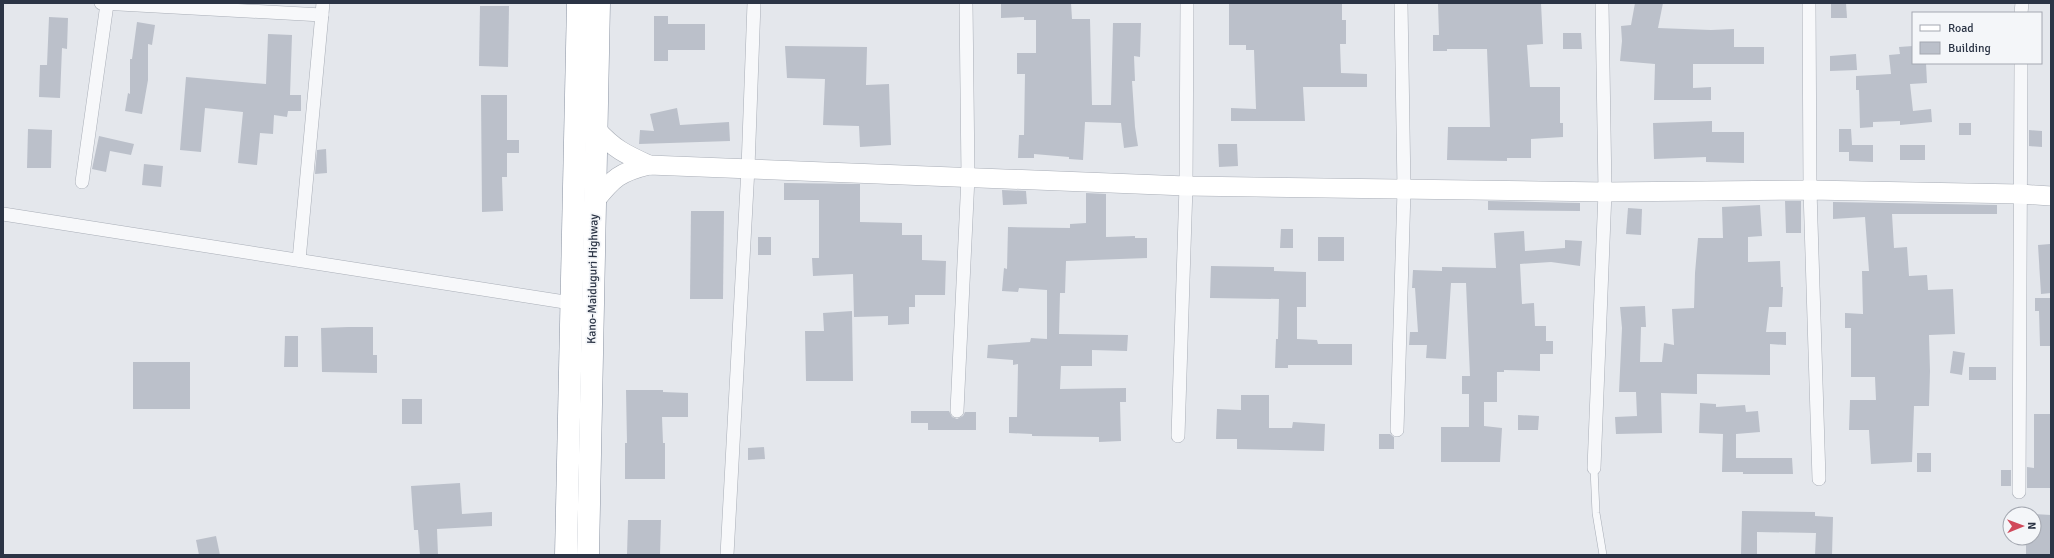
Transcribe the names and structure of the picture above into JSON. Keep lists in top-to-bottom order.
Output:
{
  "streets": {
    "highway": ["Kano-Maiduguri Highway"]
  },
  "legend": ["Road", "Building"],
  "north": "right"
}
